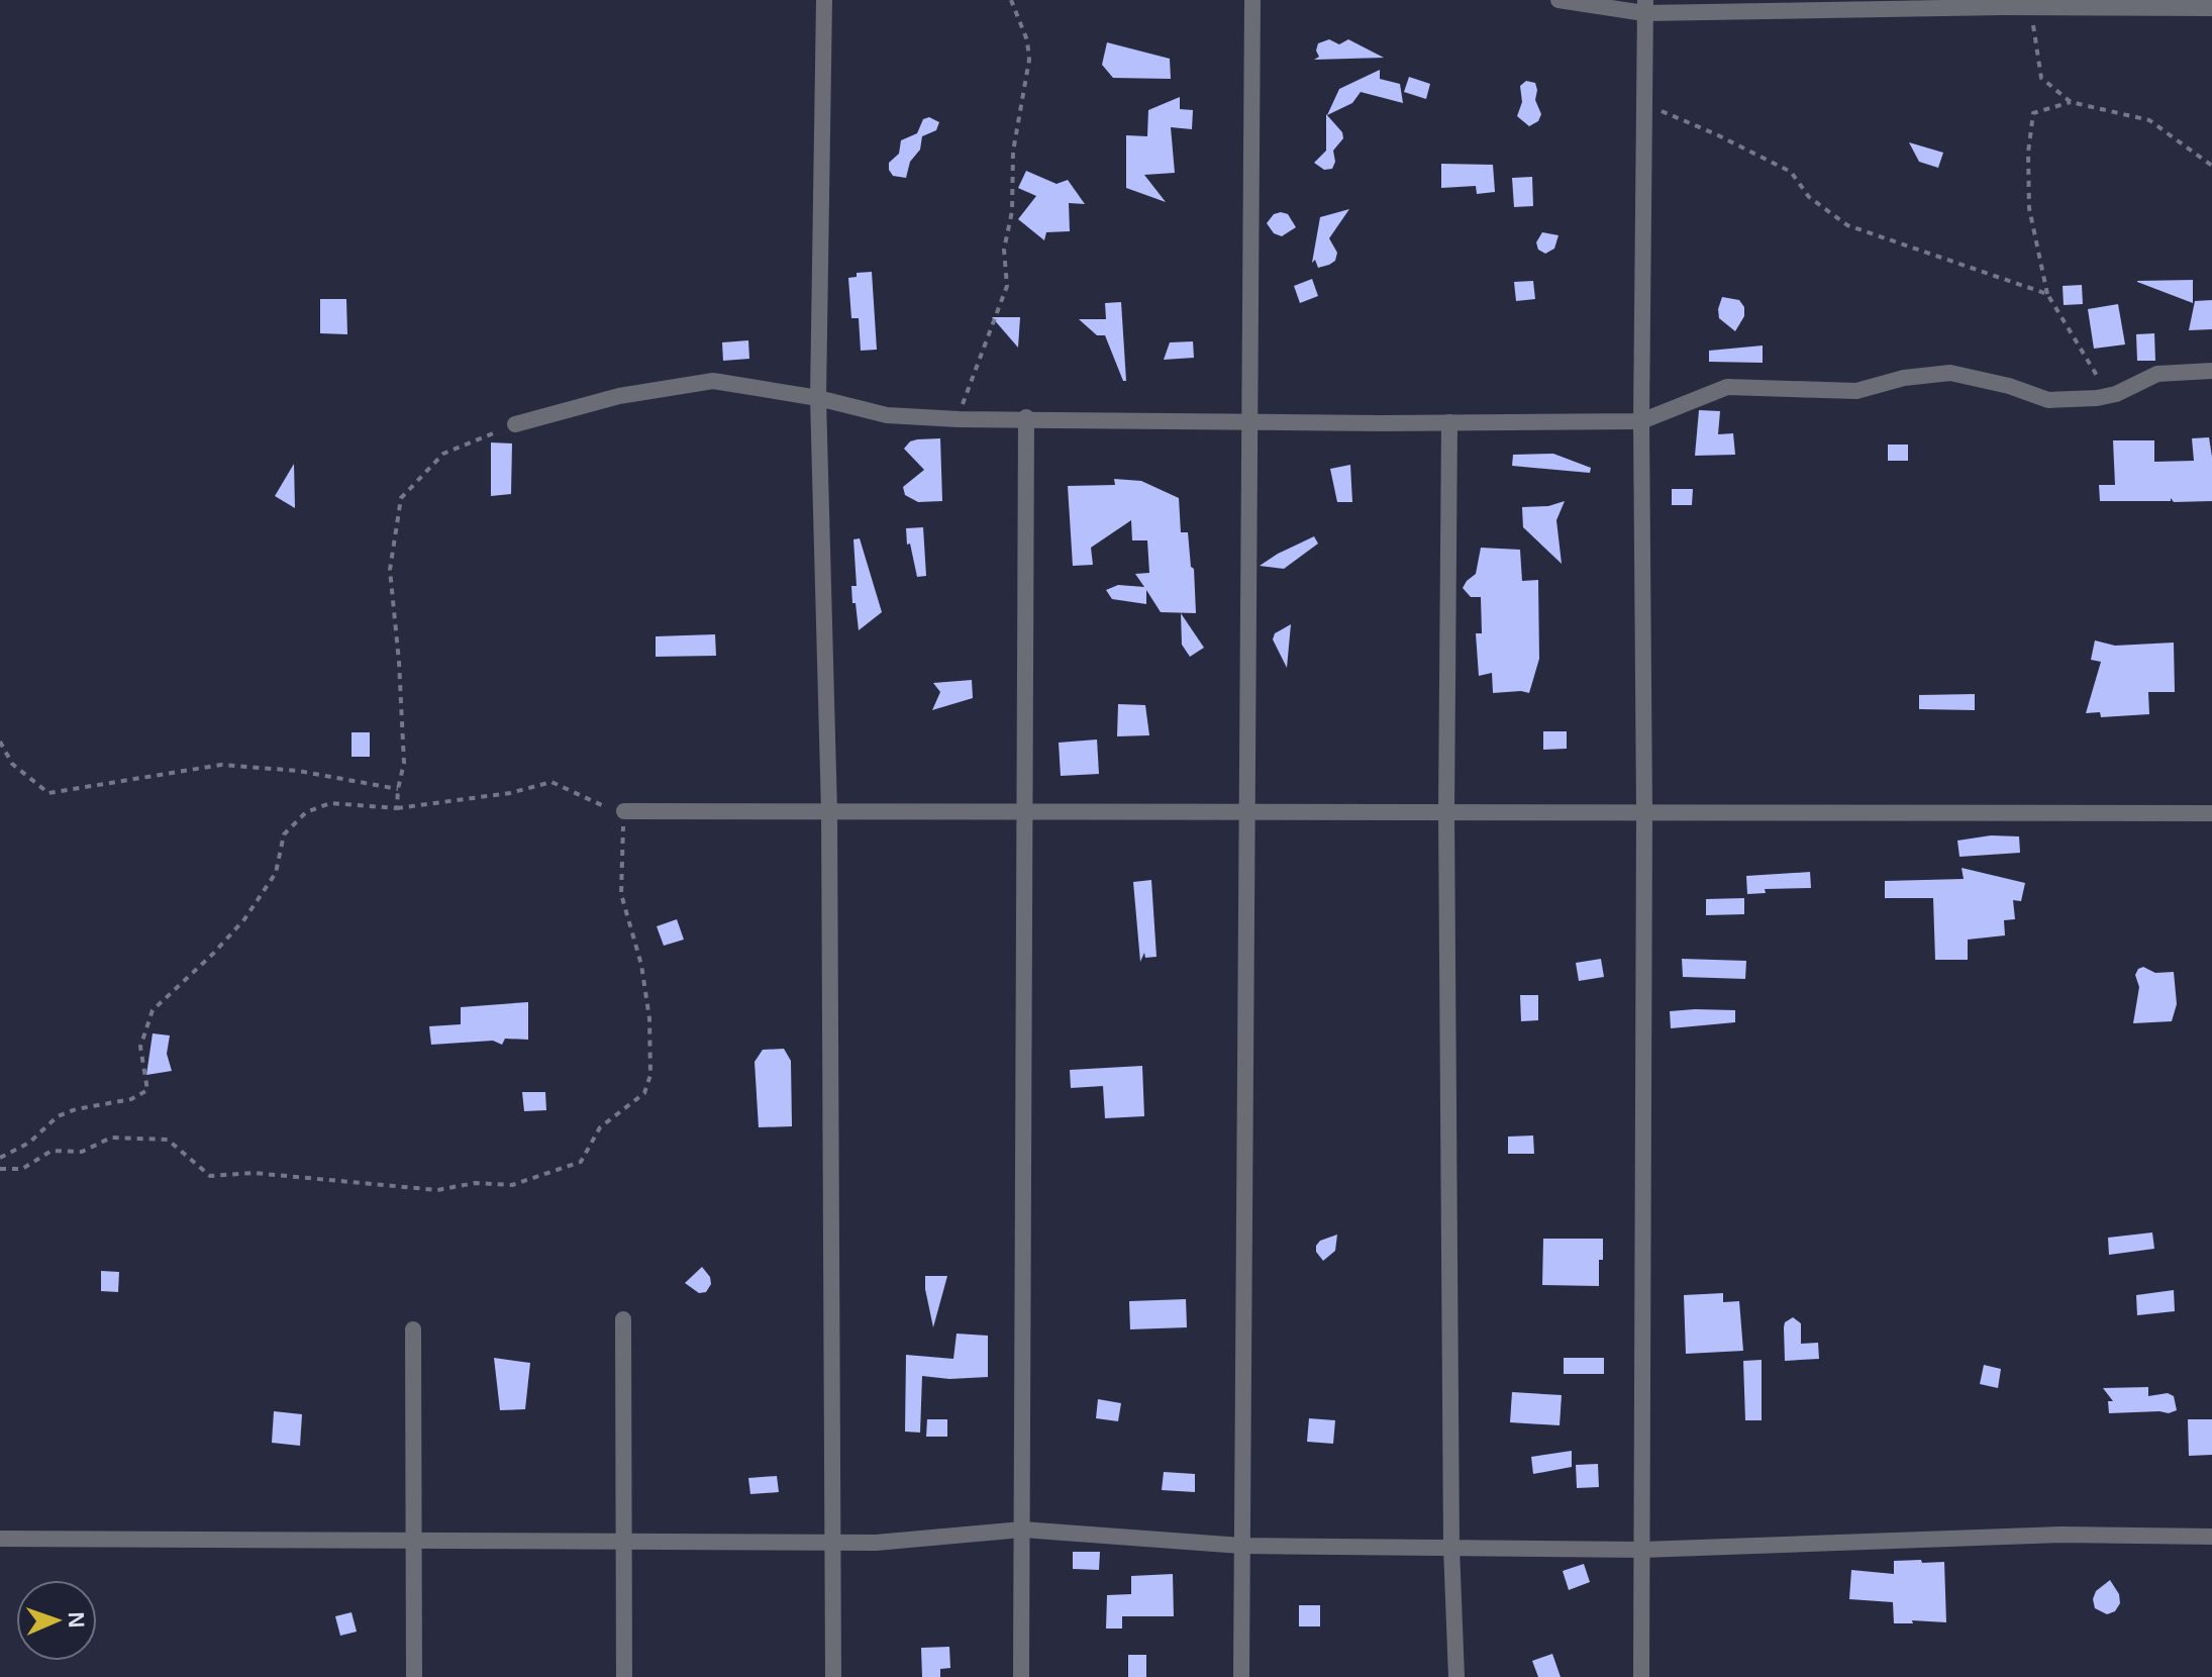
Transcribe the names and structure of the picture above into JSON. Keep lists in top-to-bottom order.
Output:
{
  "north": "right"
}
